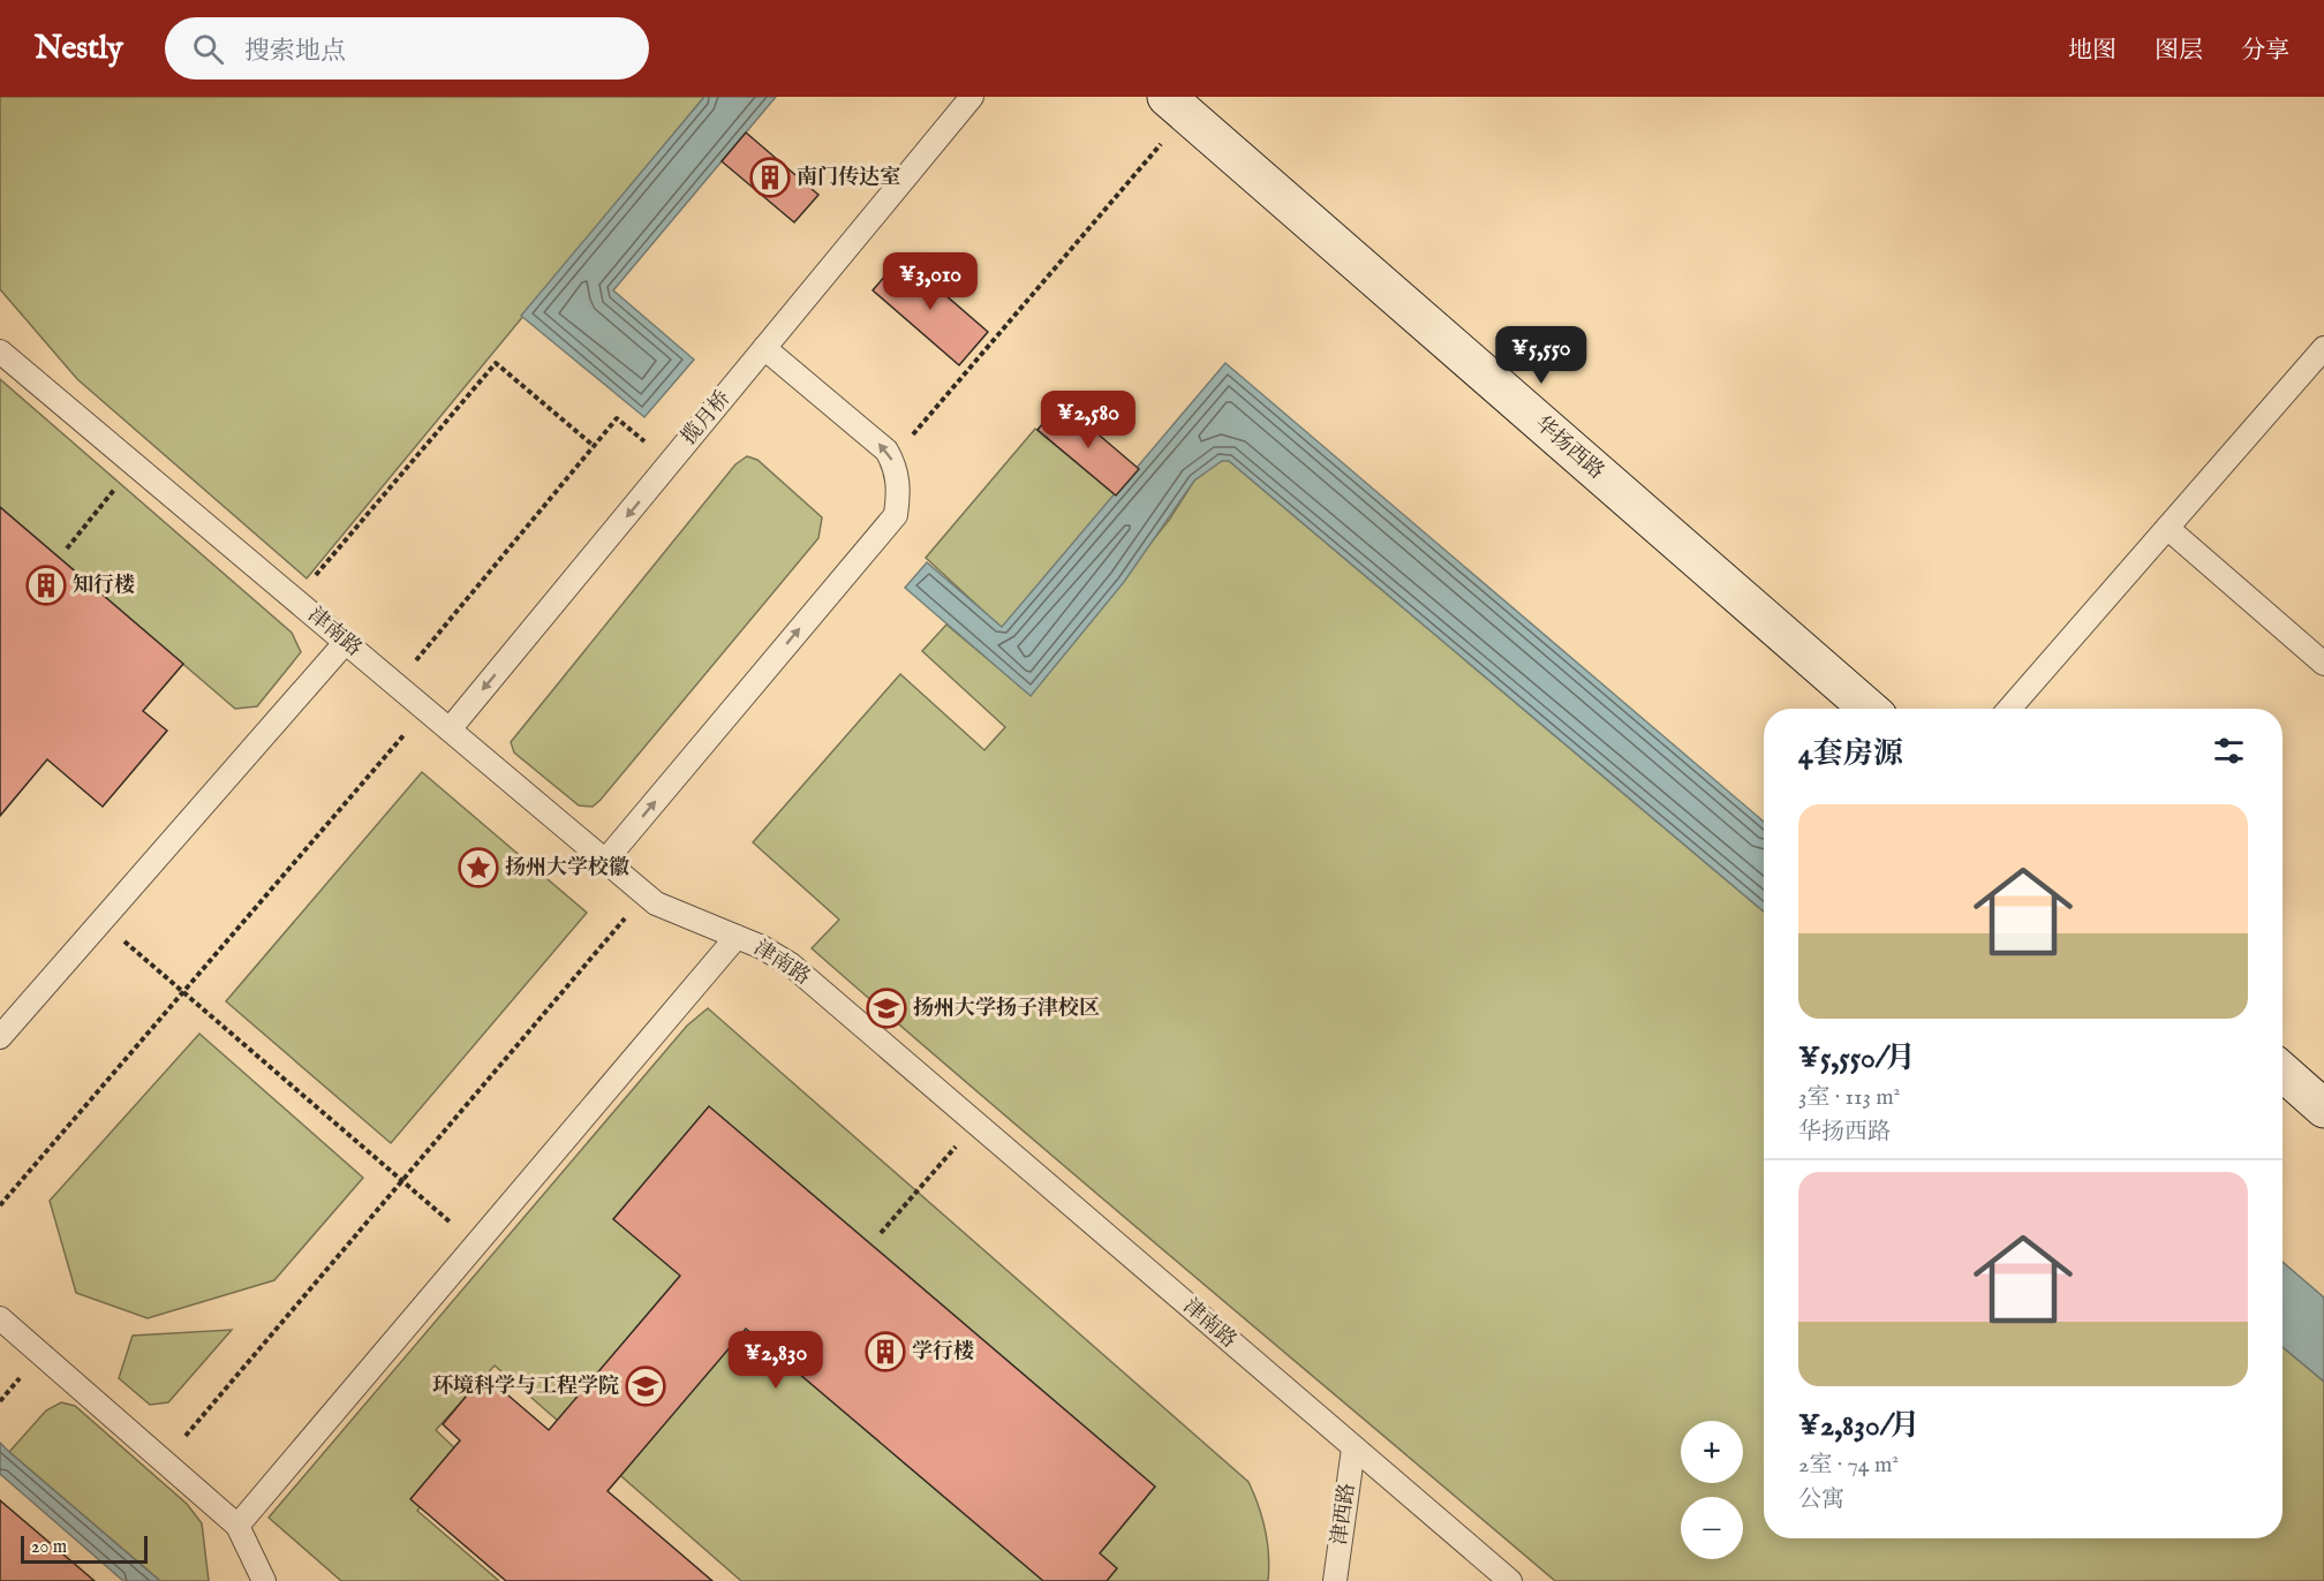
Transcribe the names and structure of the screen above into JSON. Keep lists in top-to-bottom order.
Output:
{
  "streets": {
    "main road": ["华扬西路"],
    "lane": ["揽月桥", "津南路", "津西路"]
  },
  "crossings": [
    ["揽月桥", "津南路"],
    ["津南路", "津西路"]
  ],
  "one_way": ["揽月桥"],
  "places": {
    "building": ["南门传达室", "知行楼", "学行楼"],
    "place": ["扬州大学校徽"],
    "school or university": ["扬州大学扬子津校区", "环境科学与工程学院"]
  },
  "scale_bar": "20 m",
  "page": {
    "header": "Nestly",
    "search": "搜索地点",
    "nav": ["地图", "图层", "分享"],
    "price": [
      "¥3,010",
      "¥5,550",
      "¥2,580",
      "¥2,830"
    ],
    "heading": "4套房源",
    "list": [
      {
        "name": "¥5,550/月",
        "note": "3室 · 113 m² · 华扬西路"
      },
      {
        "name": "¥2,830/月",
        "note": "2室 · 74 m² · 公寓"
      }
    ],
    "map_buttons": ["+", "−"],
    "scale": "20 m"
  }
}
